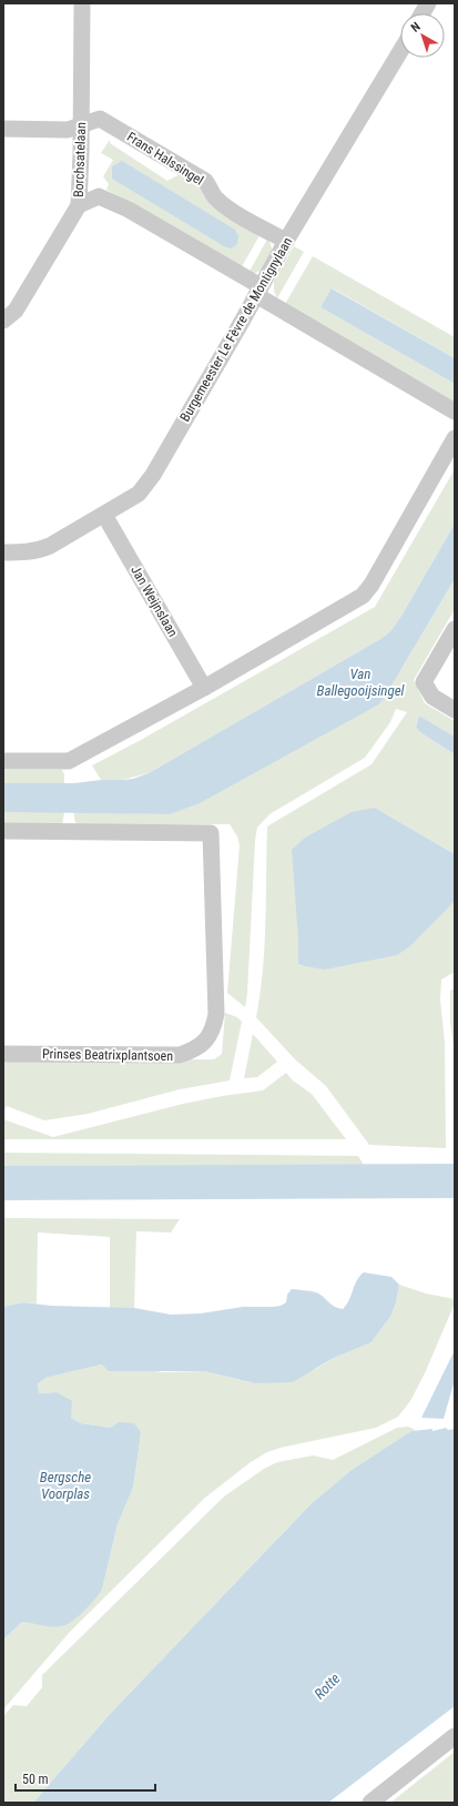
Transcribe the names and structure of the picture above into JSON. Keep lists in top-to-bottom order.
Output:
{
  "streets": {
    "street": [
      "Frans Halssingel",
      "Borchsatelaan",
      "Burgemeester Le Fèvre de Montignylaan",
      "Jan Weijnslaan",
      "Prinses Beatrixplantsoen"
    ]
  },
  "crossings": [
    ["Frans Halssingel", "Borchsatelaan"],
    ["Frans Halssingel", "Burgemeester Le Fèvre de Montignylaan"],
    ["Burgemeester Le Fèvre de Montignylaan", "Jan Weijnslaan"]
  ],
  "water": ["Van Ballegooijsingel", "Bergsche Voorplas", "Rotte"],
  "scale_bar": "50 m",
  "north": "top left"
}
